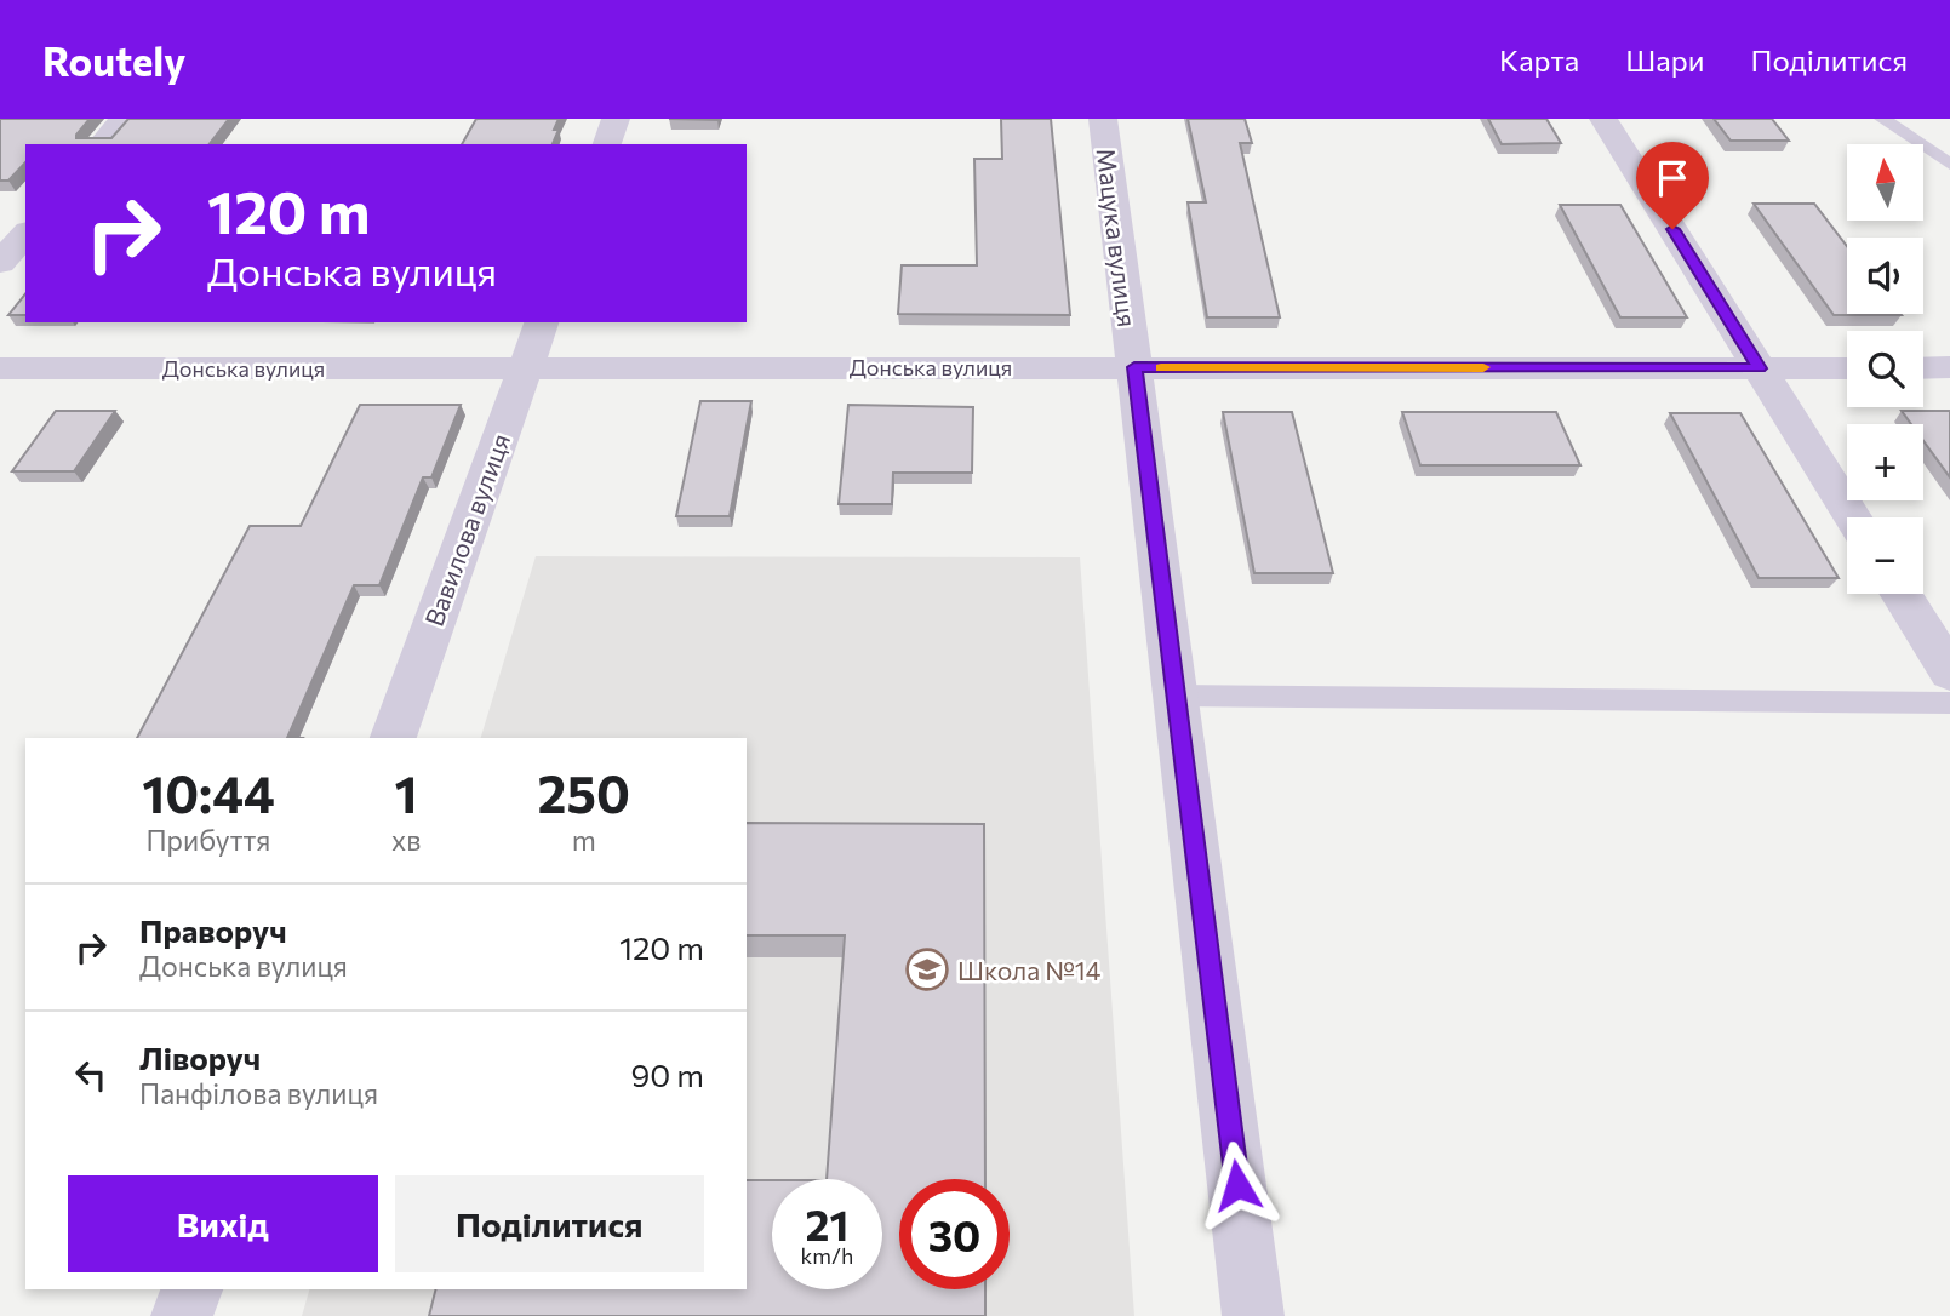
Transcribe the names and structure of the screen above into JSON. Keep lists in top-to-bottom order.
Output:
{
  "streets": {
    "street": ["Мацука вулиця", "Донська вулиця", "Вавилова вулиця"]
  },
  "crossings": [
    ["Мацука вулиця", "Донська вулиця"],
    ["Донська вулиця", "Вавилова вулиця"]
  ],
  "places": {
    "school or university": ["Школа №14"]
  },
  "north": "top",
  "page": {
    "header": "Routely",
    "nav": ["Карта", "Шари", "Поділитися"],
    "map_buttons": ["+", "−"],
    "turn": ["120 m", "Донська вулиця"],
    "eta": [
      "10:44",
      "Прибуття",
      "1",
      "хв",
      "250",
      "m"
    ],
    "list": [
      {
        "name": "Праворуч",
        "note": "Донська вулиця",
        "value": "120 m"
      },
      {
        "name": "Ліворуч",
        "note": "Панфілова вулиця",
        "value": "90 m"
      }
    ],
    "buttons": ["Вихід", "Поділитися"],
    "speed": "21 km/h",
    "limit": "30"
  }
}
